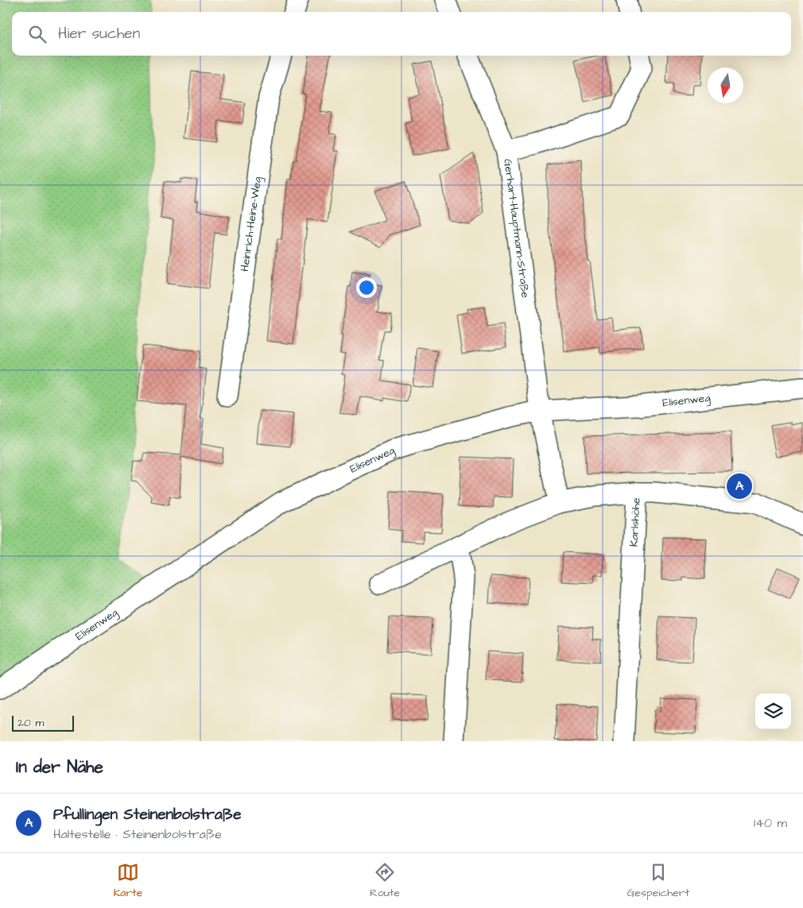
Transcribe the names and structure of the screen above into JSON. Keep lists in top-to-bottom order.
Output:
{
  "streets": {
    "street": [
      "Heinrich-Heine-Weg",
      "Gerhart-Hauptmann-Straße",
      "Elisenweg",
      "Karlshöhe"
    ]
  },
  "crossings": [
    ["Gerhart-Hauptmann-Straße", "Elisenweg"],
    ["Gerhart-Hauptmann-Straße", "Karlshöhe"]
  ],
  "scale_bar": "20 m",
  "north": "bottom",
  "page": {
    "search": "Hier suchen",
    "pins": "A",
    "scale": "20 m",
    "heading": "In der Nähe",
    "list": [
      {
        "mark": "A",
        "name": "Pfullingen Steinenbolstraße",
        "note": "Haltestelle · Steinenbolstraße",
        "value": "140 m"
      }
    ],
    "nav": ["Karte", "Route", "Gespeichert"]
  }
}
